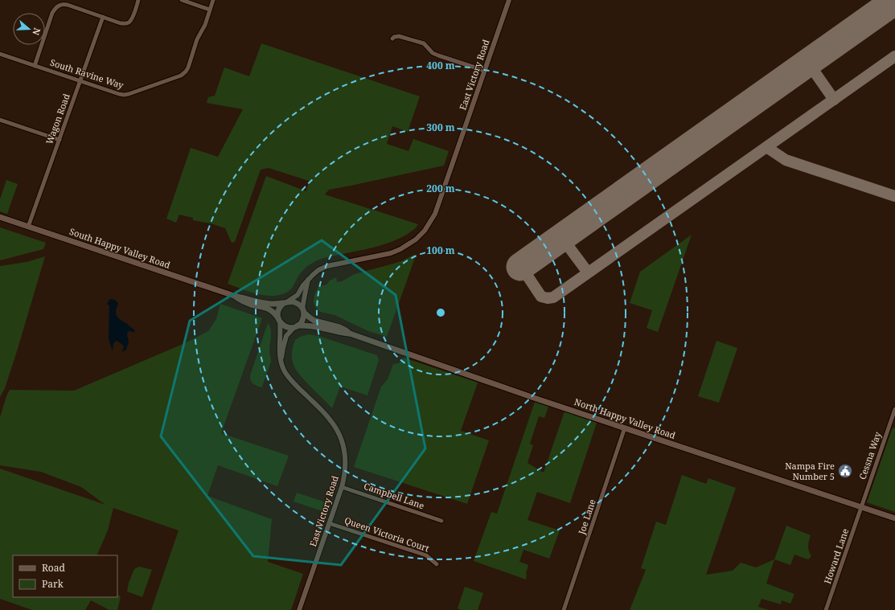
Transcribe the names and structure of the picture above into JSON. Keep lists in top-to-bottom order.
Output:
{
  "streets": {
    "main road": ["South Happy Valley Road", "North Happy Valley Road"],
    "street": [
      "South Ravine Way",
      "East Victory Road",
      "Wagon Road",
      "Cessna Way",
      "Campbell Lane",
      "Joe Lane",
      "Queen Victoria Court",
      "Howard Lane"
    ]
  },
  "crossings": [
    ["South Ravine Way", "Wagon Road"],
    ["East Victory Road", "North Happy Valley Road"],
    ["East Victory Road", "Campbell Lane"],
    ["East Victory Road", "Queen Victoria Court"],
    ["Wagon Road", "South Happy Valley Road"],
    ["North Happy Valley Road", "Cessna Way"],
    ["North Happy Valley Road", "Joe Lane"],
    ["North Happy Valley Road", "Howard Lane"],
    ["Cessna Way", "Howard Lane"]
  ],
  "places": {
    "public building": ["Nampa Fire Number 5"]
  },
  "legend": ["Road", "Park"],
  "north": "right",
  "rings": [
    "400 m",
    "300 m",
    "200 m",
    "100 m"
  ]
}
